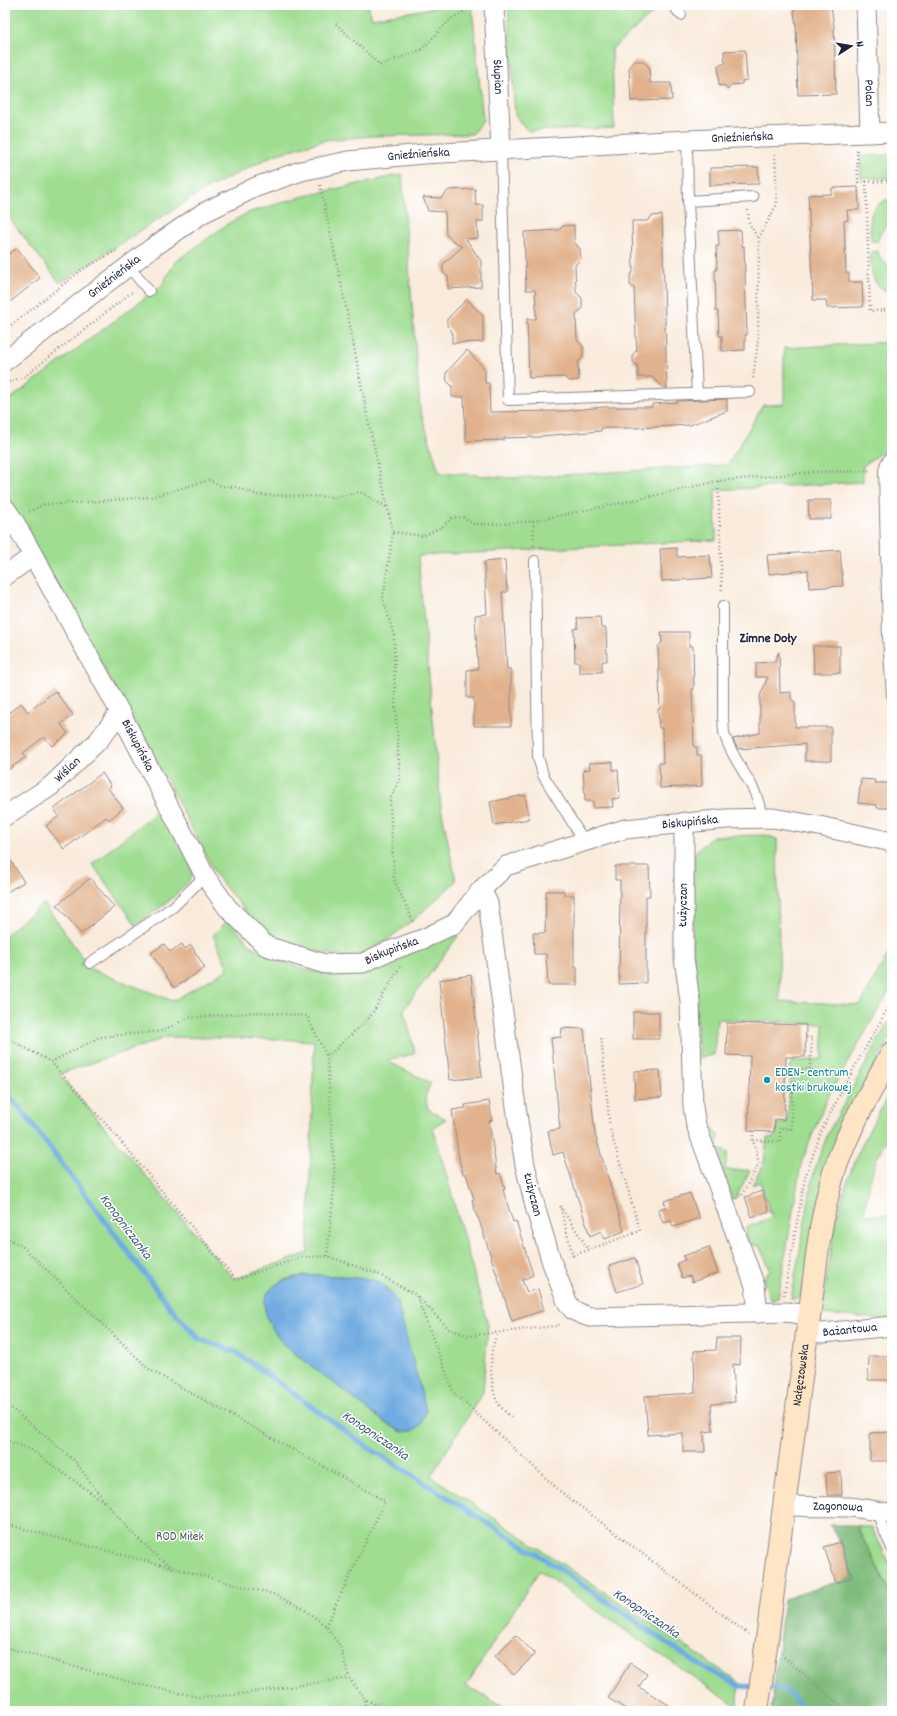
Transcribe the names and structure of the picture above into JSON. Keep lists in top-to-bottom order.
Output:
{
  "streets": {
    "main road": ["Nałęczowska"],
    "street": [
      "Słupian",
      "Polan",
      "Gnieźnieńska",
      "Biskupińska",
      "Wiślan",
      "Łużyczan",
      "Bażantowa",
      "Zagonowa"
    ]
  },
  "crossings": [
    ["Słupian", "Gnieźnieńska"],
    ["Polan", "Gnieźnieńska"],
    ["Biskupińska", "Wiślan"],
    ["Biskupińska", "Łużyczan"],
    ["Bażantowa", "Nałęczowska"],
    ["Nałęczowska", "Zagonowa"]
  ],
  "districts": ["Zimne Doły"],
  "water": ["Konopniczanka"],
  "parks": ["ROD Miłek"],
  "places": ["EDEN- centrum kostki brukowej"],
  "north": "right"
}
